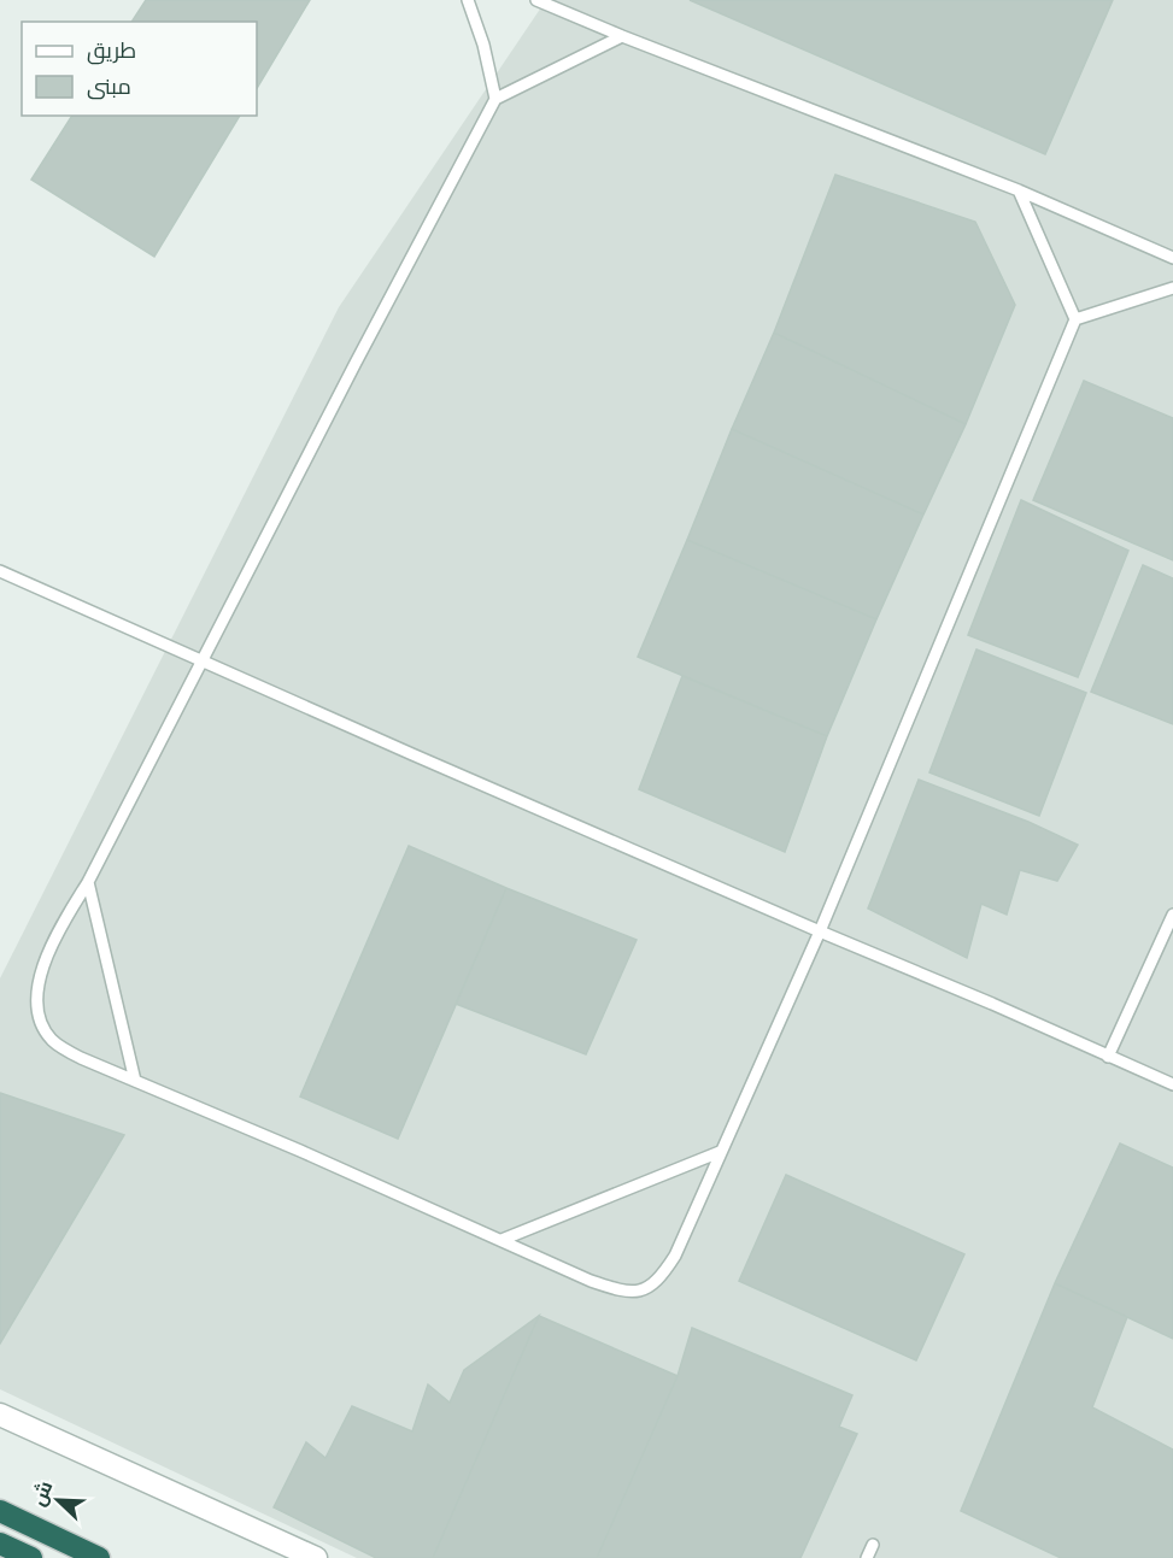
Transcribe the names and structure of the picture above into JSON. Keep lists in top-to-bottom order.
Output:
{
  "legend": ["طريق", "مبنى"],
  "north": "top left"
}
